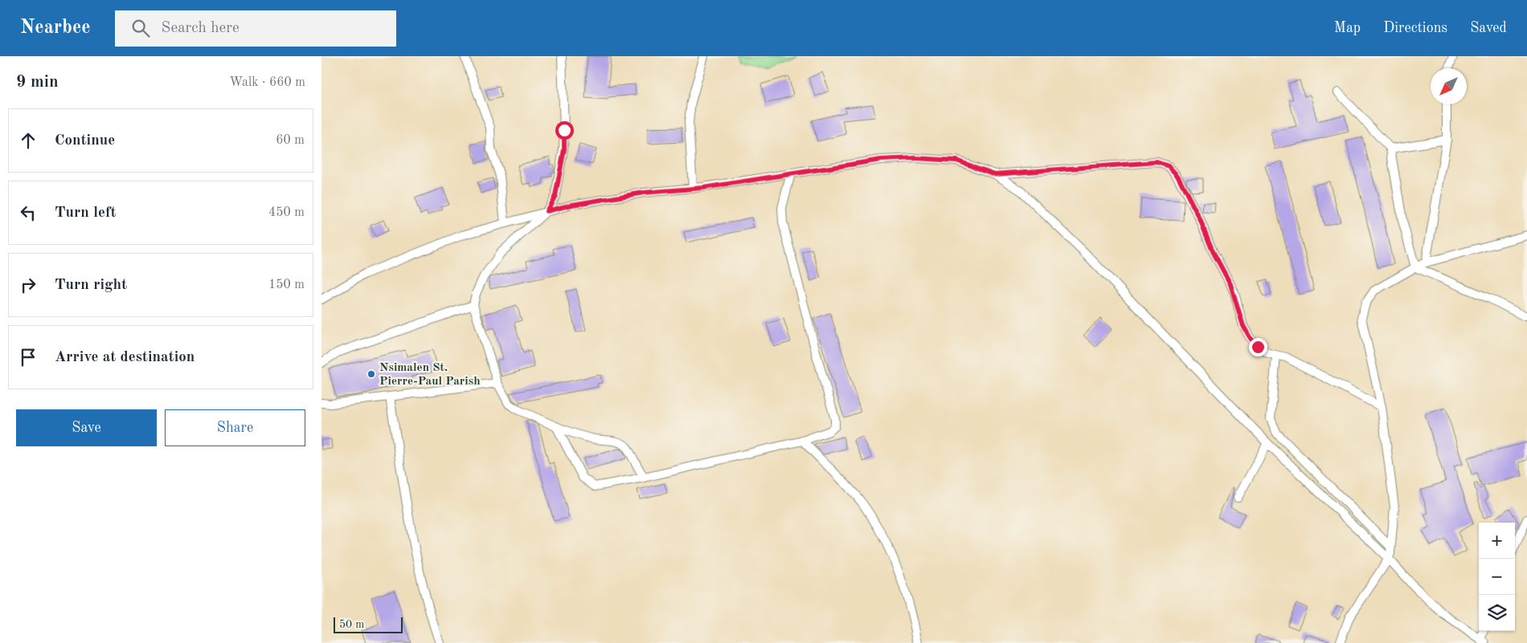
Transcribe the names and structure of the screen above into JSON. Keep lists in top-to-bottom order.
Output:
{
  "places": ["Nsimalen St. Pierre-Paul Parish"],
  "scale_bar": "50 m",
  "north": "bottom left",
  "page": {
    "header": "Nearbee",
    "search": "Search here",
    "nav": ["Map", "Directions", "Saved"],
    "heading": ["9 min", "Walk · 660 m"],
    "list": [
      ["Continue", "60 m"],
      ["Turn left", "450 m"],
      ["Turn right", "150 m"],
      "Arrive at destination"
    ],
    "buttons": ["Save", "Share"],
    "map_buttons": ["+", "−"],
    "scale": "50 m"
  }
}
